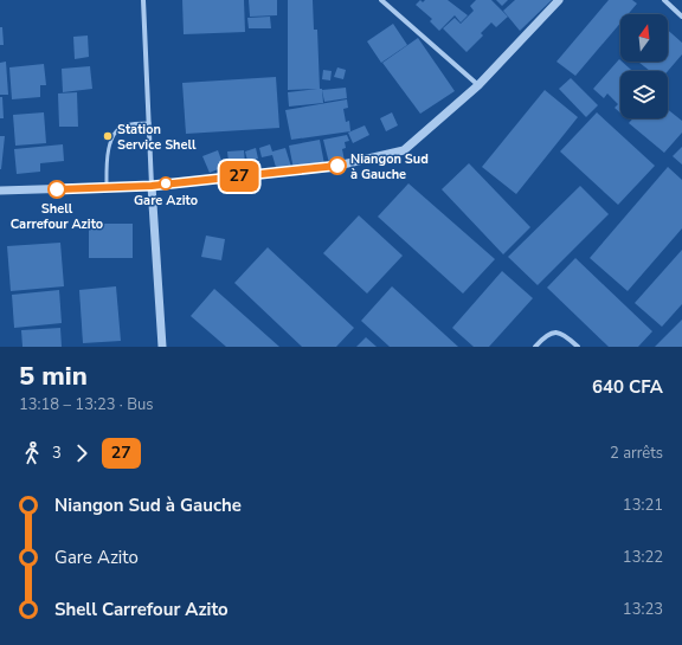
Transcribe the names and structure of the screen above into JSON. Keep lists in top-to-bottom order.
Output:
{
  "places": [
    "Station Service Shell",
    "Niangon Sud à Gauche",
    "Gare Azito",
    "Shell Carrefour Azito"
  ],
  "lines": ["bus line 27"],
  "north": "top",
  "page": {
    "on_map": "27",
    "heading": ["5 min", "13:18 – 13:23 · Bus", "640 CFA"],
    "legs": ["3", "27", "2 arrêts"],
    "list": [
      {
        "name": "Niangon Sud à Gauche",
        "value": "13:21"
      },
      {
        "name": "Gare Azito",
        "value": "13:22"
      },
      {
        "name": "Shell Carrefour Azito",
        "value": "13:23"
      }
    ]
  }
}
